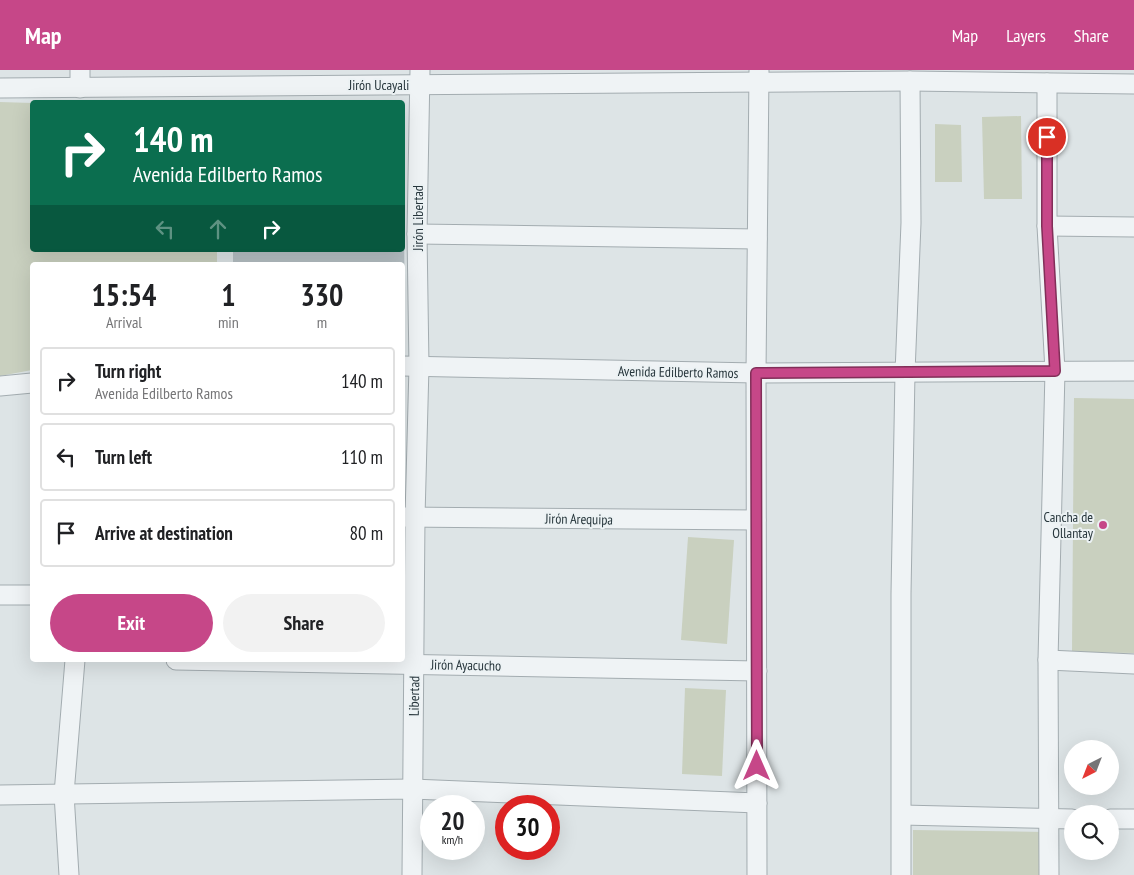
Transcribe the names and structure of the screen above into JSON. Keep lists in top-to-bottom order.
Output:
{
  "streets": {
    "street": [
      "Jirón Ucayali",
      "Jirón Libertad",
      "Avenida Edilberto Ramos",
      "Jirón Arequipa",
      "Jirón Ayacucho",
      "Libertad"
    ]
  },
  "crossings": [
    ["Jirón Ucayali", "Jirón Libertad"],
    ["Jirón Libertad", "Avenida Edilberto Ramos"],
    ["Jirón Libertad", "Libertad"],
    ["Avenida Edilberto Ramos", "Libertad"],
    ["Jirón Arequipa", "Libertad"],
    ["Jirón Ayacucho", "Libertad"]
  ],
  "places": ["Cancha de Ollantay"],
  "north": "bottom left",
  "page": {
    "header": "Map",
    "nav": ["Map", "Layers", "Share"],
    "turn": ["140 m", "Avenida Edilberto Ramos"],
    "eta": [
      "15:54",
      "Arrival",
      "1",
      "min",
      "330",
      "m"
    ],
    "list": [
      {
        "name": "Turn right",
        "note": "Avenida Edilberto Ramos",
        "value": "140 m"
      },
      {
        "name": "Turn left",
        "value": "110 m"
      },
      {
        "name": "Arrive at destination",
        "value": "80 m"
      }
    ],
    "buttons": ["Exit", "Share"],
    "speed": "20 km/h",
    "limit": "30"
  }
}
